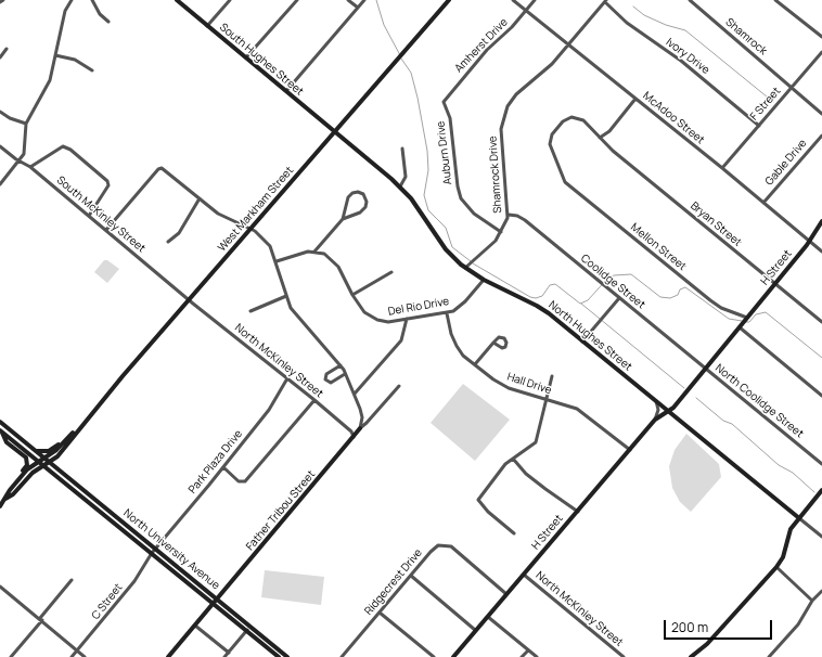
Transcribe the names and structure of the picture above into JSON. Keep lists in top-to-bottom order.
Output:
{
  "streets": {
    "street": [
      "Shamrock",
      "Amherst Drive",
      "Ivory Drive",
      "South Hughes Street",
      "F Street",
      "McAdoo Street",
      "Auburn Drive",
      "Gable Drive",
      "Shamrock Drive",
      "West Markham Street",
      "South McKinley Street",
      "Bryan Street",
      "Mellon Street",
      "H Street",
      "Coolidge Street",
      "Del Rio Drive",
      "North Hughes Street",
      "North McKinley Street",
      "Hall Drive",
      "North Coolidge Street",
      "Park Plaza Drive",
      "Father Tribou Street",
      "North University Avenue",
      "Ridgecrest Drive",
      "C Street"
    ]
  },
  "crossings": [
    ["Shamrock", "F Street"],
    ["Amherst Drive", "McAdoo Street"],
    ["Amherst Drive", "Auburn Drive"],
    ["Ivory Drive", "F Street"],
    ["Ivory Drive", "Shamrock Drive"],
    ["South Hughes Street", "West Markham Street"],
    ["South Hughes Street", "North Hughes Street"],
    ["F Street", "McAdoo Street"],
    ["McAdoo Street", "Gable Drive"],
    ["McAdoo Street", "Shamrock Drive"],
    ["McAdoo Street", "H Street"],
    ["Auburn Drive", "Shamrock Drive"],
    ["Shamrock Drive", "Coolidge Street"],
    ["Shamrock Drive", "North Hughes Street"],
    ["West Markham Street", "South McKinley Street"],
    ["West Markham Street", "North Hughes Street"],
    ["West Markham Street", "North McKinley Street"],
    ["West Markham Street", "North University Avenue"],
    ["South McKinley Street", "North McKinley Street"],
    ["Bryan Street", "Mellon Street"],
    ["Bryan Street", "H Street"],
    ["Mellon Street", "H Street"],
    ["H Street", "Coolidge Street"],
    ["H Street", "North Hughes Street"],
    ["H Street", "North McKinley Street"],
    ["H Street", "Hall Drive"],
    ["H Street", "North Coolidge Street"],
    ["H Street", "Ridgecrest Drive"],
    ["Coolidge Street", "North Coolidge Street"],
    ["Del Rio Drive", "North Hughes Street"],
    ["Del Rio Drive", "Hall Drive"],
    ["North McKinley Street", "Park Plaza Drive"],
    ["North McKinley Street", "Father Tribou Street"],
    ["Park Plaza Drive", "North University Avenue"],
    ["Park Plaza Drive", "C Street"],
    ["Father Tribou Street", "North University Avenue"],
    ["North University Avenue", "C Street"]
  ],
  "scale_bar": "200 m"
}
